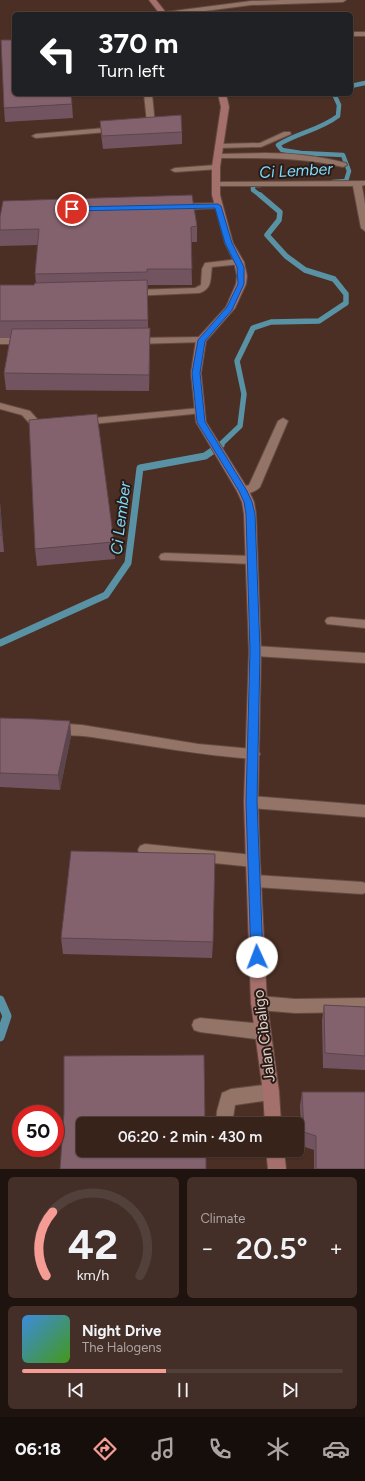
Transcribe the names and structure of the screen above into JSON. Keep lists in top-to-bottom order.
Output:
{
  "streets": {
    "main road": ["Jalan Cibaligo"]
  },
  "water": ["Ci Lember"],
  "page": {
    "turn": ["370 m", "Turn left"],
    "limit": "50",
    "trip": "06:20 · 2 min · 430 m",
    "tile": "Climate",
    "heat": ["−", "20.5°", "+"],
    "song": ["Night Drive", "The Halogens"],
    "tabs": "06:18",
    "gauge": ["42", "km/h"]
  }
}
